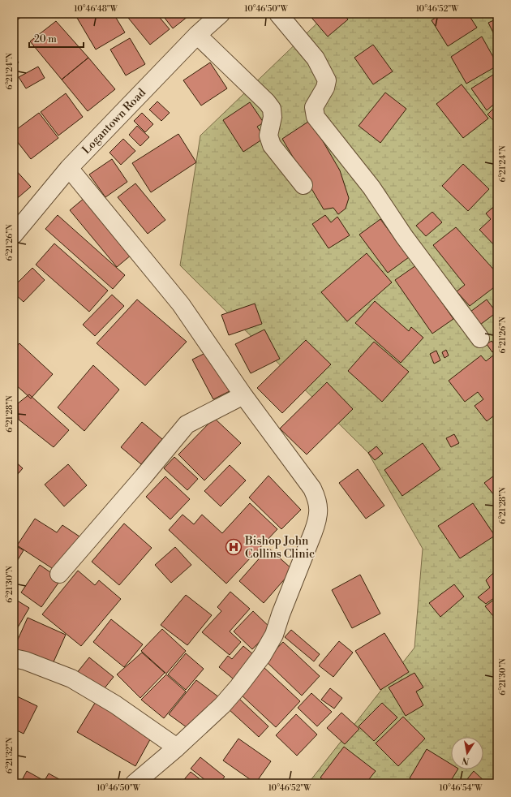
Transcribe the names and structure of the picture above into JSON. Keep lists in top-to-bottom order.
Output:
{
  "streets": {
    "street": ["Logantown Road"]
  },
  "places": {
    "hospital": ["Bishop John Collins Clinic"]
  },
  "scale_bar": "20 m",
  "north": "bottom",
  "coordinates": [
    "10°46'48\"W",
    "10°46'50\"W",
    "10°46'52\"W",
    "6°21'24\"N",
    "6°21'26\"N",
    "6°21'28\"N",
    "6°21'30\"N",
    "6°21'32\"N",
    "10°46'54\"W"
  ]
}
